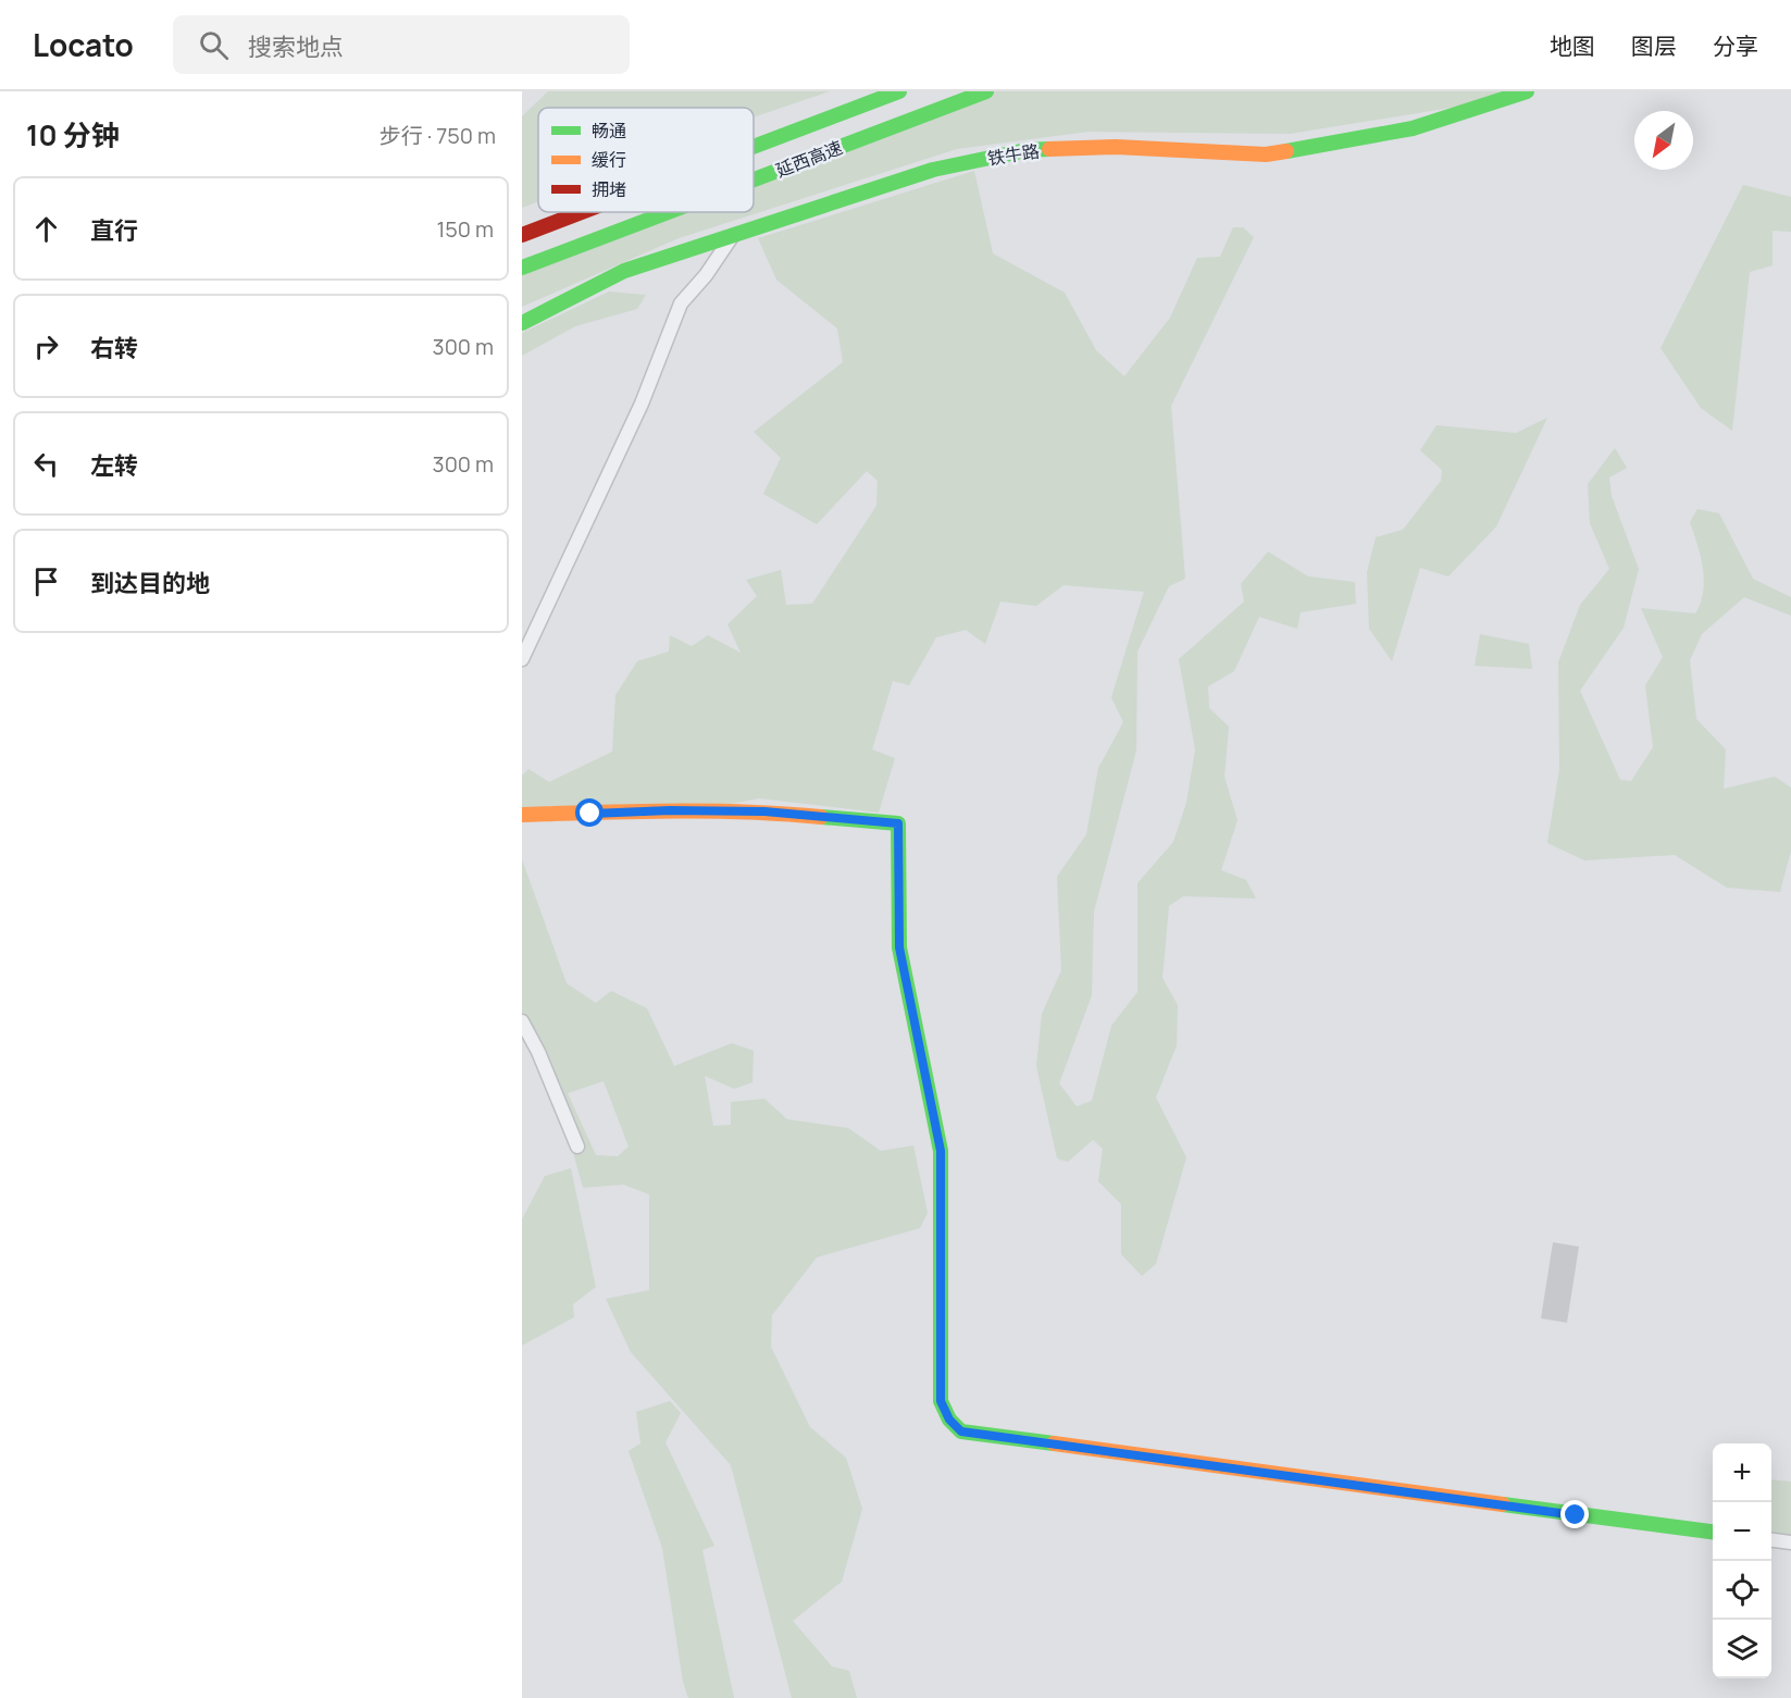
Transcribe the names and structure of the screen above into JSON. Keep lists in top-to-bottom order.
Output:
{
  "streets": {
    "main road": ["铁牛路", "延西高速"]
  },
  "legend": ["畅通", "缓行", "拥堵"],
  "north": "bottom left",
  "page": {
    "header": "Locato",
    "search": "搜索地点",
    "nav": ["地图", "图层", "分享"],
    "heading": ["10 分钟", "步行 · 750 m"],
    "list": [
      ["直行", "150 m"],
      ["右转", "300 m"],
      ["左转", "300 m"],
      "到达目的地"
    ],
    "map_buttons": ["+", "−"]
  }
}
